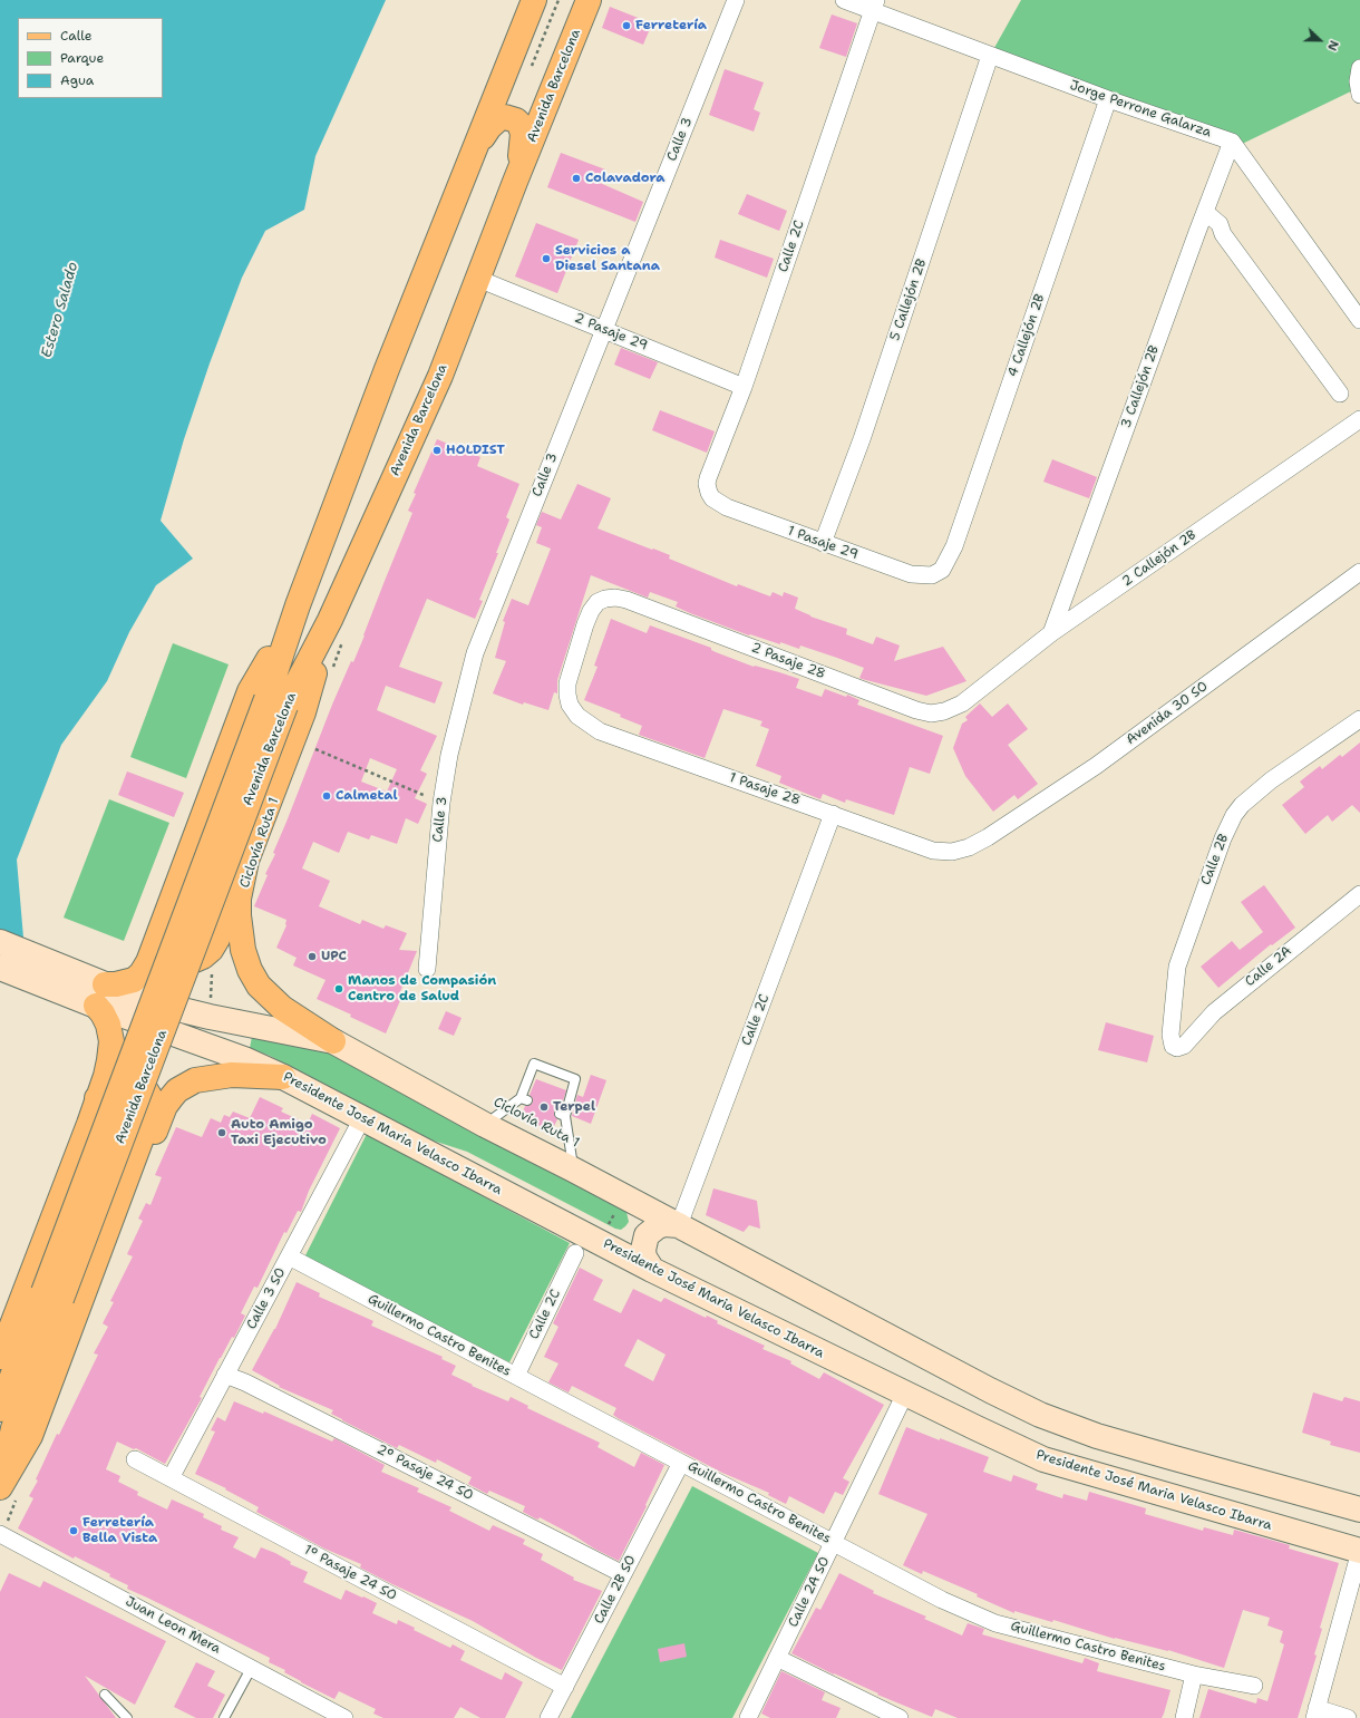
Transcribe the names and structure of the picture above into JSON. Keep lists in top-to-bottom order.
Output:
{
  "streets": {
    "main road": ["Avenida Barcelona", "Presidente José Maria Velasco Ibarra"],
    "street": [
      "Jorge Perrone Galarza",
      "Calle 3",
      "Calle 2C",
      "5 Callejón 2B",
      "2 Pasaje 29",
      "4 Callejón 2B",
      "3 Callejón 2B",
      "1 Pasaje 29",
      "2 Callejón 2B",
      "2 Pasaje 28",
      "Avenida 30 SO",
      "1 Pasaje 28",
      "Calle 2B",
      "Calle 2A",
      "Calle 3 SO",
      "Guillermo Castro Benites",
      "2º Pasaje 24 SO",
      "1º Pasaje 24 SO",
      "Calle 2B SO",
      "Calle 2A SO",
      "Juan Leon Mera"
    ]
  },
  "crossings": [
    ["Avenida Barcelona", "2 Pasaje 29"],
    ["Jorge Perrone Galarza", "Calle 2C"],
    ["Jorge Perrone Galarza", "5 Callejón 2B"],
    ["Jorge Perrone Galarza", "4 Callejón 2B"],
    ["Jorge Perrone Galarza", "3 Callejón 2B"],
    ["Calle 3", "2 Pasaje 29"],
    ["Calle 2C", "2 Pasaje 29"],
    ["Calle 2C", "1 Pasaje 29"],
    ["Calle 2C", "1 Pasaje 28"],
    ["Calle 2C", "Guillermo Castro Benites"],
    ["5 Callejón 2B", "1 Pasaje 29"],
    ["4 Callejón 2B", "1 Pasaje 29"],
    ["3 Callejón 2B", "2 Callejón 2B"],
    ["2 Callejón 2B", "2 Pasaje 28"],
    ["2 Pasaje 28", "1 Pasaje 28"],
    ["Avenida 30 SO", "1 Pasaje 28"],
    ["Calle 2B", "Calle 2A"],
    ["Presidente José Maria Velasco Ibarra", "Calle 3 SO"],
    ["Presidente José Maria Velasco Ibarra", "Calle 2A SO"],
    ["Calle 3 SO", "Guillermo Castro Benites"],
    ["Calle 3 SO", "2º Pasaje 24 SO"],
    ["Calle 3 SO", "1º Pasaje 24 SO"],
    ["Guillermo Castro Benites", "Calle 2B SO"],
    ["Guillermo Castro Benites", "Calle 2A SO"],
    ["2º Pasaje 24 SO", "Calle 2B SO"],
    ["1º Pasaje 24 SO", "Calle 2B SO"]
  ],
  "water": ["Estero Salado"],
  "places": [
    "Ferretería",
    "Colavadora",
    "Servicios a Diesel Santana",
    "HOLDIST",
    "Calmetal",
    "UPC",
    "Manos de Compasión Centro de Salud",
    "Terpel",
    "Auto Amigo Taxi Ejecutivo",
    "Ferretería Bella Vista"
  ],
  "legend": ["Calle", "Parque", "Agua"],
  "north": "right"
}
